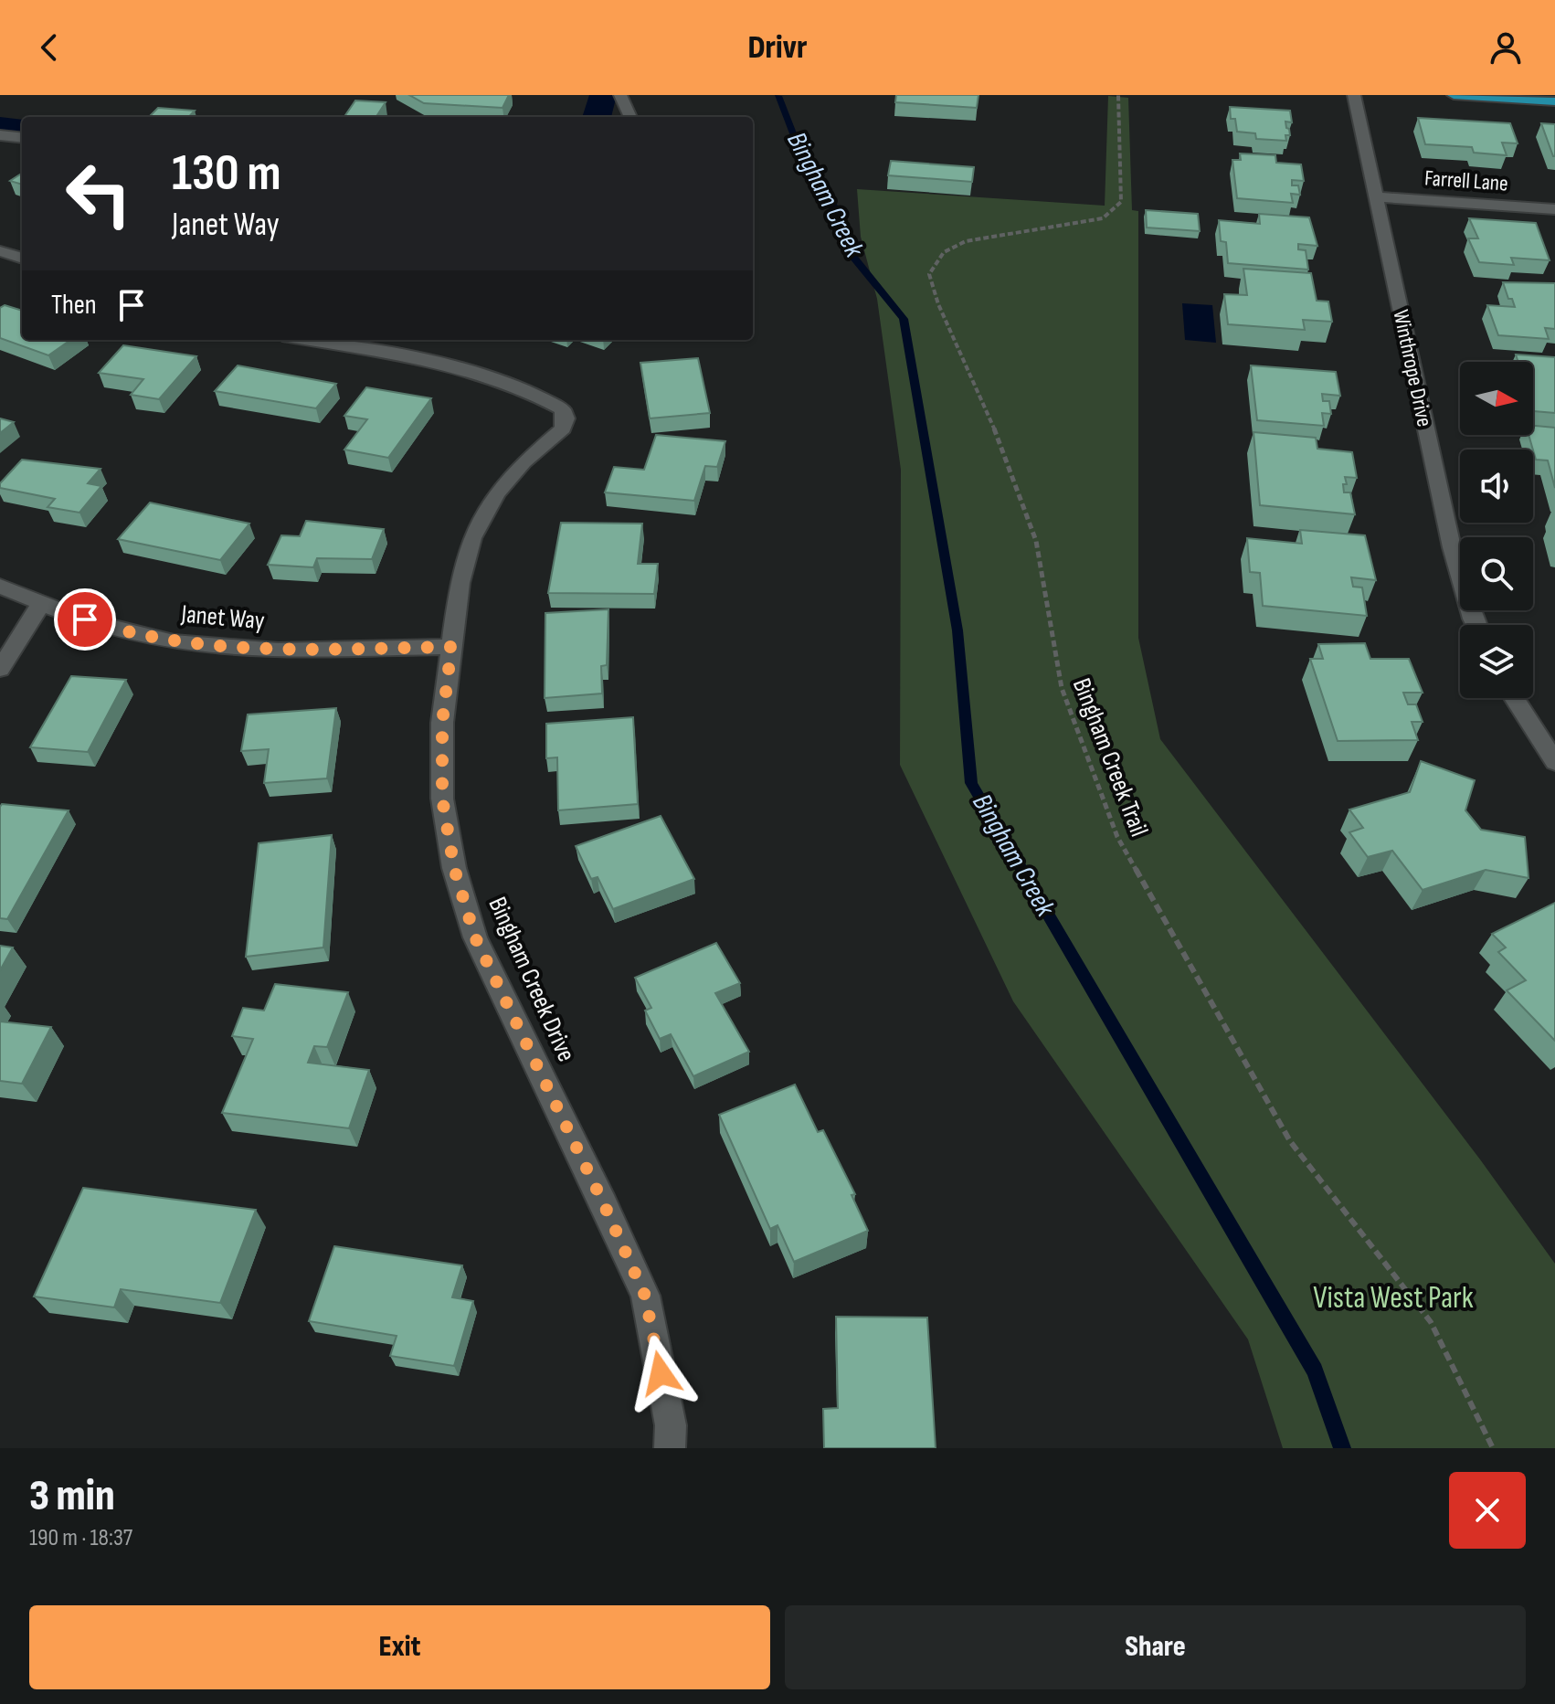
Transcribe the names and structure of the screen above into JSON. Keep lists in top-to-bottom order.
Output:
{
  "streets": {
    "street": [
      "Farrell Lane",
      "Winthrope Drive",
      "Janet Way",
      "Bingham Creek Drive"
    ],
    "path": ["Bingham Creek Trail"]
  },
  "crossings": [
    ["Farrell Lane", "Winthrope Drive"],
    ["Janet Way", "Bingham Creek Drive"]
  ],
  "water": ["Bingham Creek"],
  "parks": ["Vista West Park"],
  "north": "right",
  "page": {
    "header": "Drivr",
    "turn": ["130 m", "Janet Way"],
    "then": "Then",
    "heading": ["3 min", "190 m · 18:37"],
    "buttons": ["Exit", "Share"]
  }
}
